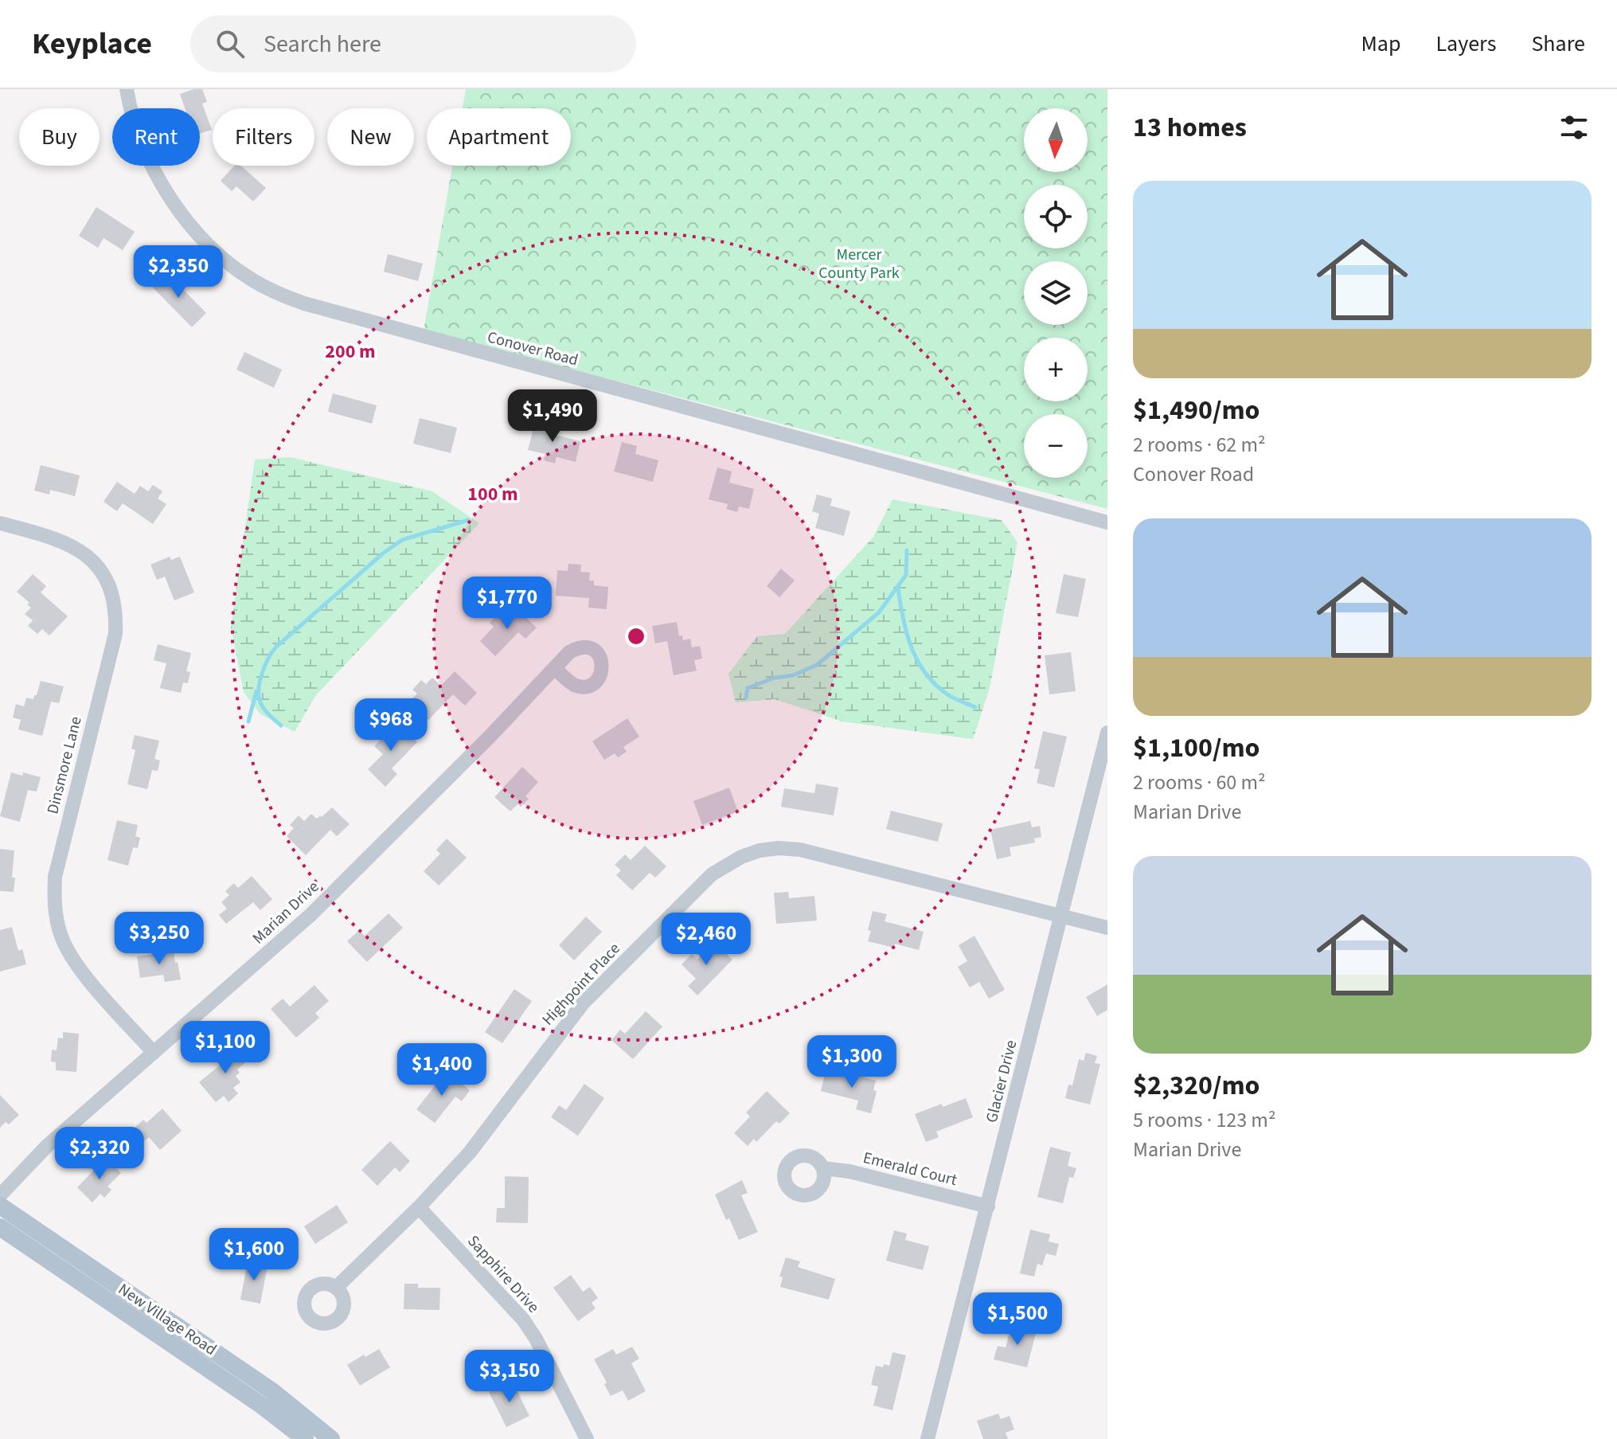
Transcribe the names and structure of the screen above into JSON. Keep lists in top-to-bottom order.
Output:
{
  "streets": {
    "main road": ["New Village Road"],
    "street": [
      "Conover Road",
      "Dinsmore Lane",
      "Marian Drive",
      "Highpoint Place",
      "Glacier Drive",
      "Emerald Court",
      "Sapphire Drive"
    ]
  },
  "crossings": [
    ["Dinsmore Lane", "Marian Drive"],
    ["Highpoint Place", "Glacier Drive"],
    ["Highpoint Place", "Sapphire Drive"],
    ["Glacier Drive", "Emerald Court"]
  ],
  "parks": ["Mercer County Park"],
  "north": "bottom",
  "page": {
    "header": "Keyplace",
    "search": "Search here",
    "nav": ["Map", "Layers", "Share"],
    "heading": "13 homes",
    "map_buttons": ["+", "−"],
    "chip": [
      "Buy",
      "Rent",
      "Filters",
      "New",
      "Apartment"
    ],
    "list": [
      {
        "name": "$1,490/mo",
        "note": "2 rooms · 62 m² · Conover Road"
      },
      {
        "name": "$1,100/mo",
        "note": "2 rooms · 60 m² · Marian Drive"
      },
      {
        "name": "$2,320/mo",
        "note": "5 rooms · 123 m² · Marian Drive"
      }
    ],
    "price": [
      "$2,350",
      "$1,490",
      "$1,770",
      "$968",
      "$3,250",
      "$2,460",
      "$1,100",
      "$1,300",
      "$1,400",
      "$2,320",
      "$1,600",
      "$1,500",
      "$3,150"
    ]
  },
  "rings": ["200 m", "100 m"]
}
